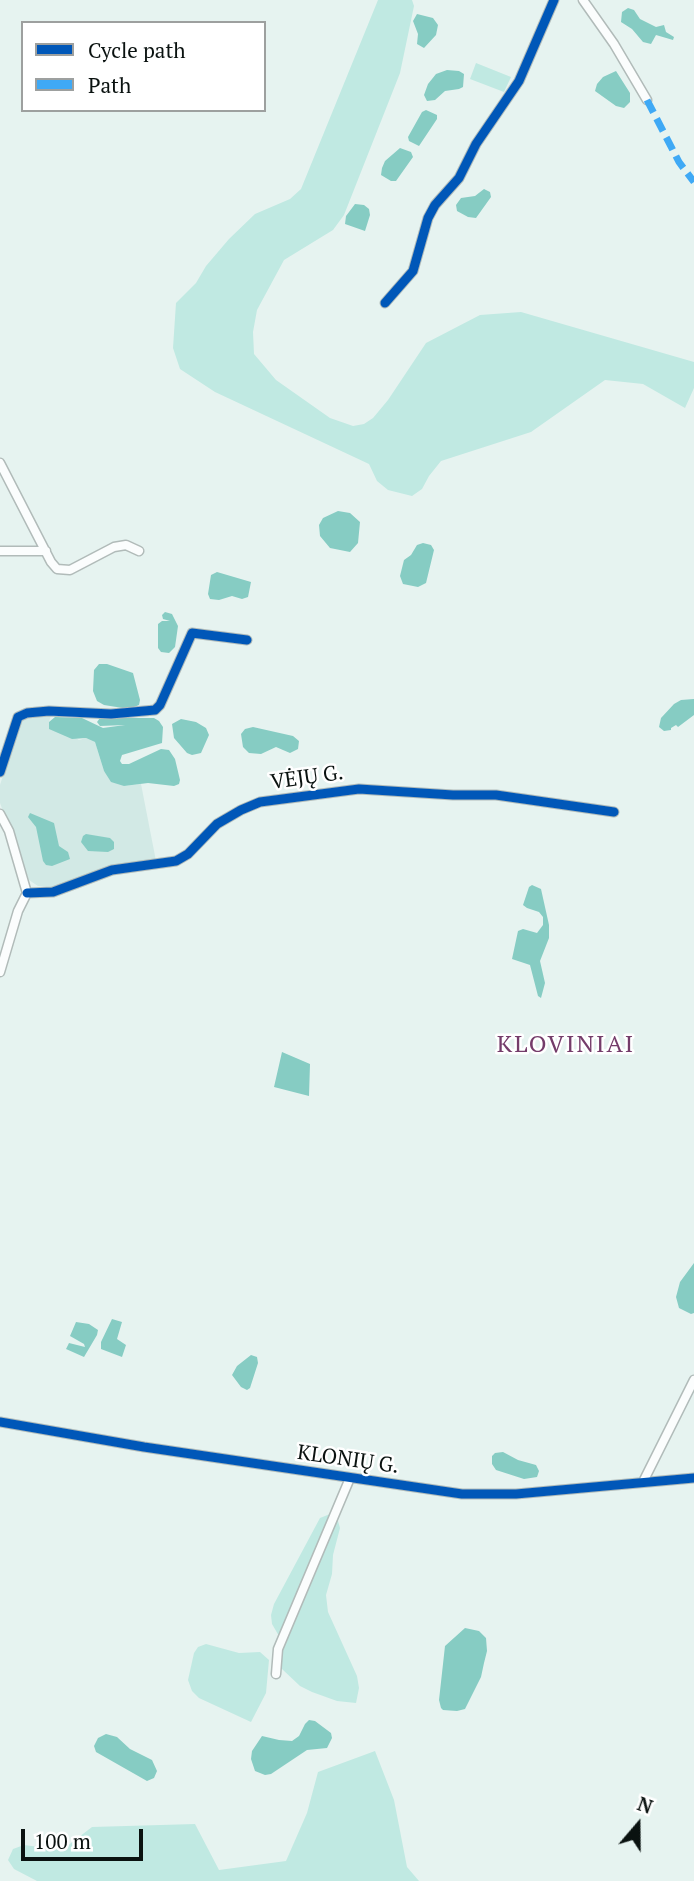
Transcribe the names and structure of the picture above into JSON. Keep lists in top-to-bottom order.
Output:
{
  "streets": {
    "street": ["VĖJŲ G.", "KLONIŲ G."]
  },
  "districts": ["KLOVINIAI"],
  "legend": ["Cycle path", "Path"],
  "scale_bar": "100 m",
  "north": "top"
}
